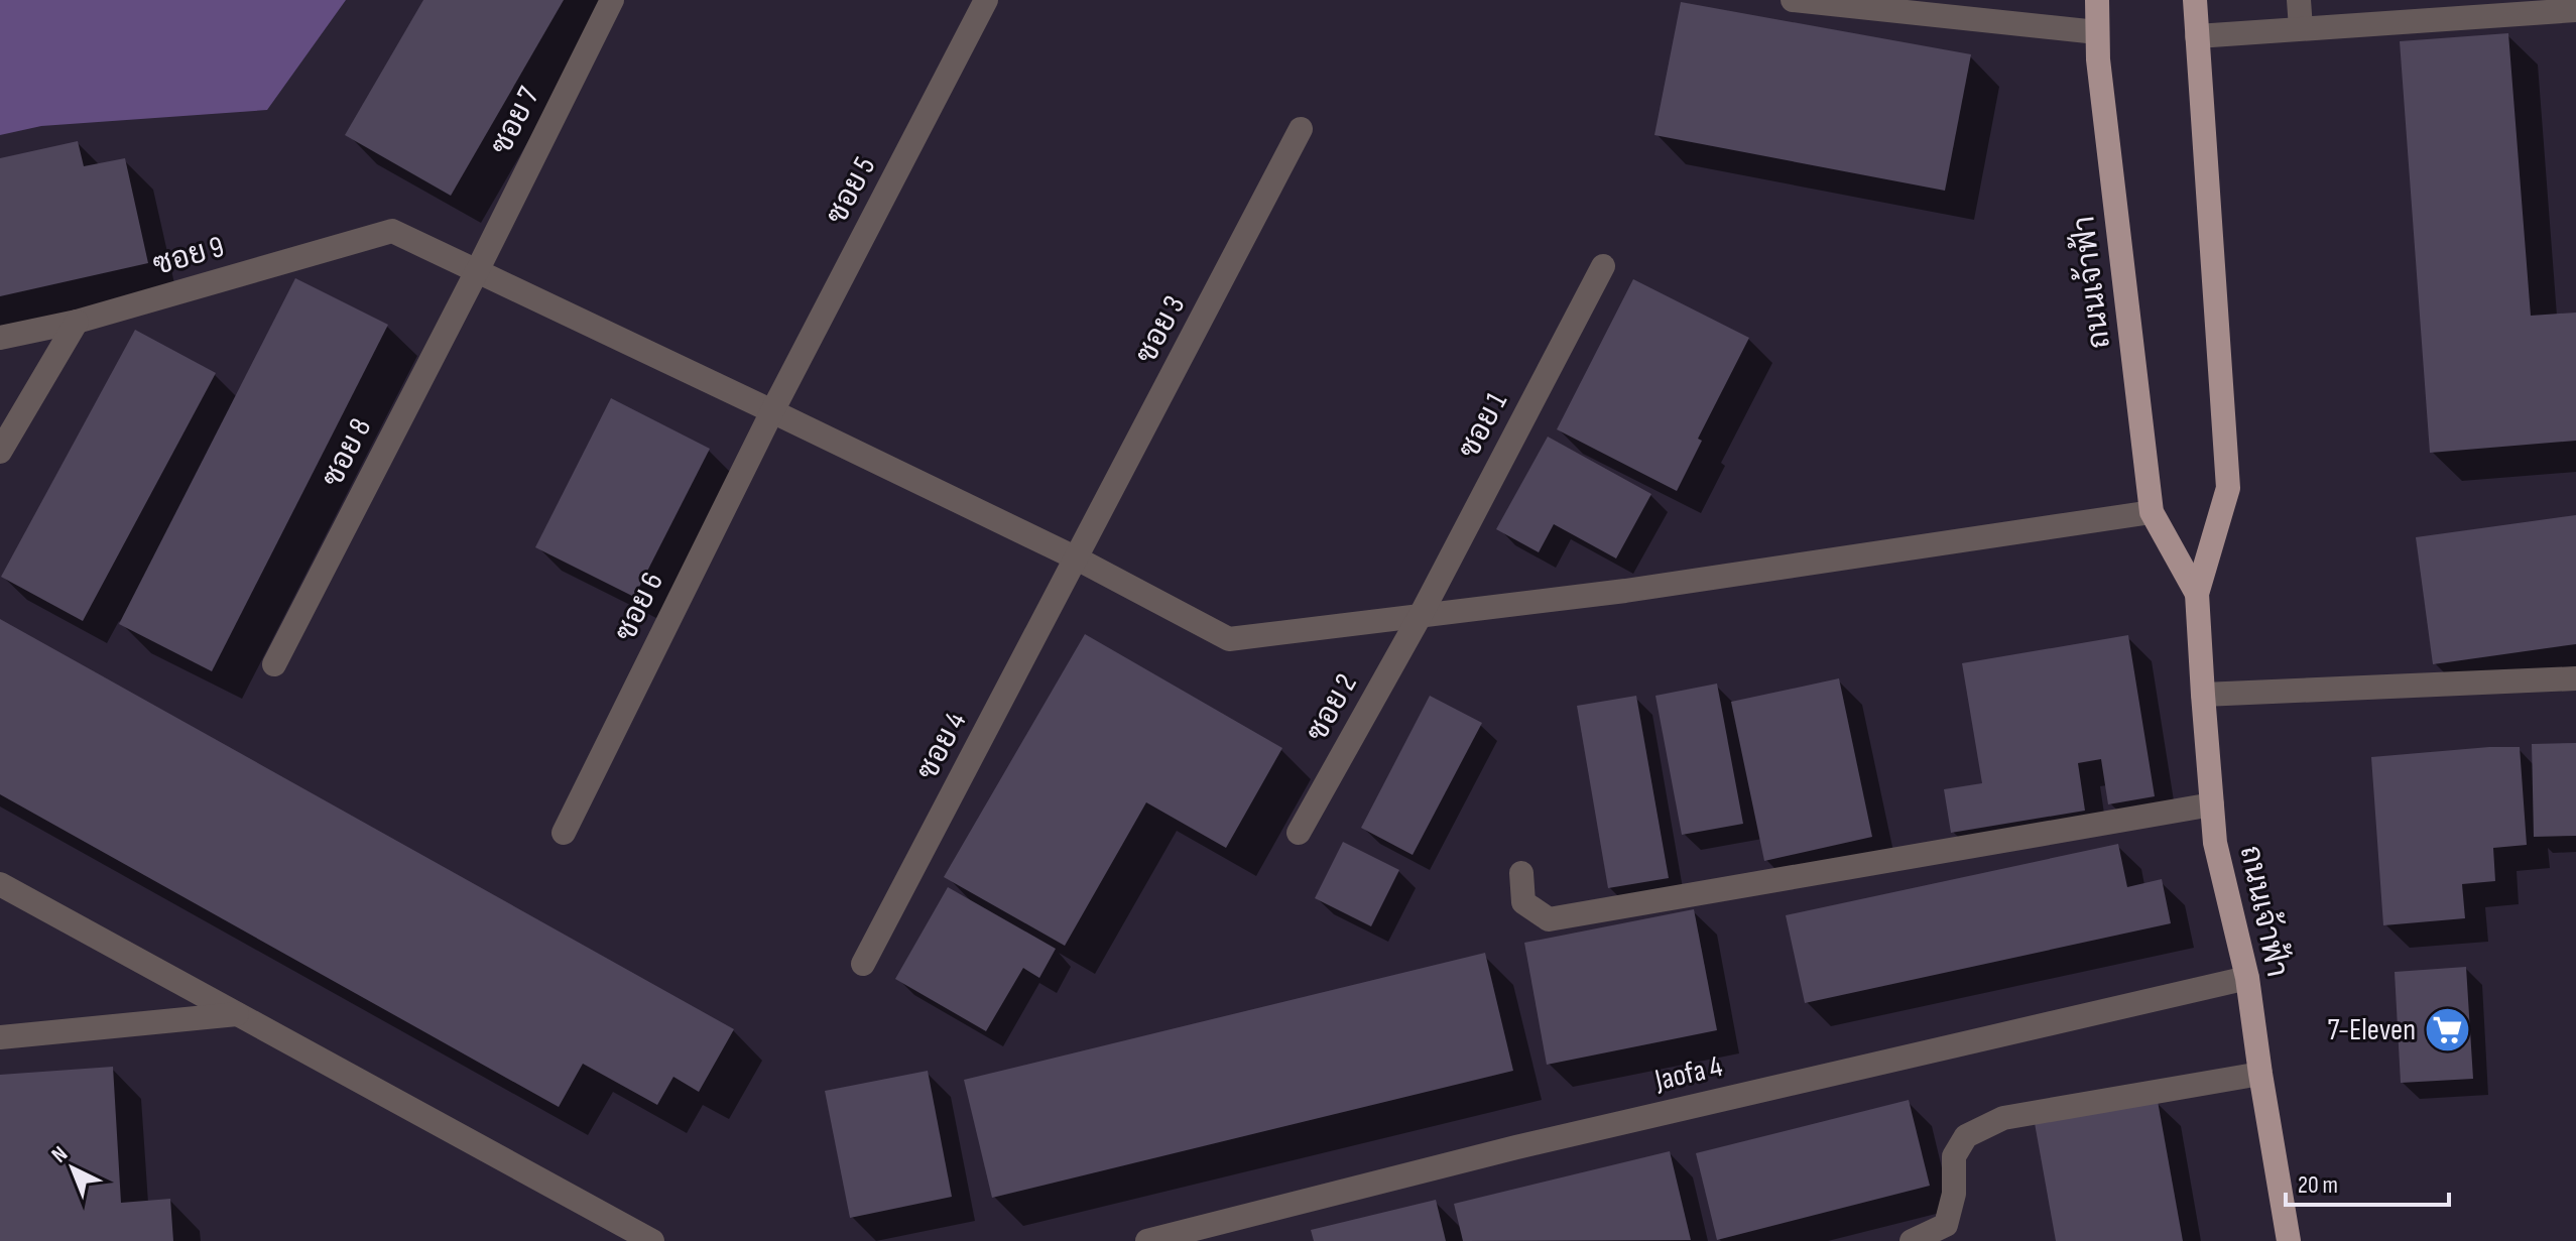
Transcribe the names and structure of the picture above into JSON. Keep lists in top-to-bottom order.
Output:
{
  "streets": {
    "main road": ["ถนนเจ้าฟ้า"],
    "street": [
      "ซอย 7",
      "ซอย 5",
      "ซอย 9",
      "ซอย 3",
      "ซอย 1",
      "ซอย 8",
      "ซอย 6",
      "ซอย 2",
      "ซอย 4",
      "Jaofa 4"
    ]
  },
  "crossings": [
    ["ซอย 7", "ซอย 9"],
    ["ซอย 7", "ซอย 8"],
    ["ซอย 5", "ซอย 6"],
    ["ซอย 9", "ซอย 8"],
    ["ถนนเจ้าฟ้า", "Jaofa 4"],
    ["ซอย 3", "ซอย 4"],
    ["ซอย 1", "ซอย 2"]
  ],
  "places": {
    "supermarket": ["7-Eleven"]
  },
  "scale_bar": "20 m",
  "north": "top left"
}
